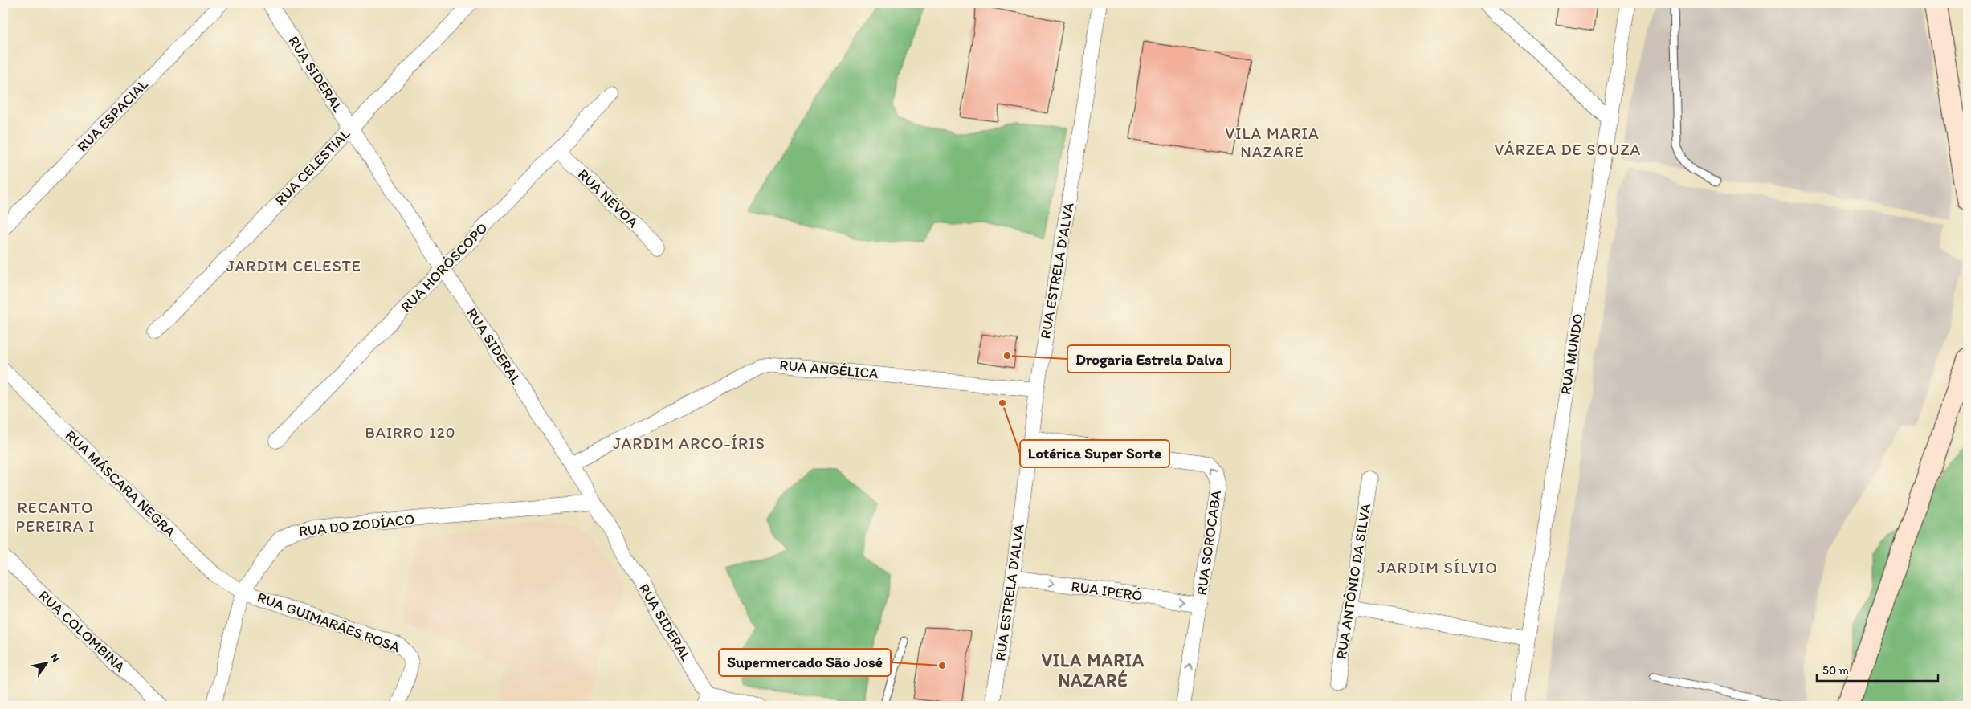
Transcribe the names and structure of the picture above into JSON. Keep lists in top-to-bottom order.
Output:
{
  "streets": {
    "street": [
      "RUA SIDERAL",
      "RUA ESPACIAL",
      "RUA CELESTIAL",
      "RUA NÉVOA",
      "RUA HORÓSCOPO",
      "RUA ESTRELA D'ALVA",
      "RUA MUNDO",
      "RUA ANGÉLICA",
      "RUA MÁSCARA NEGRA",
      "RUA DO ZODÍACO",
      "RUA SOROCABA",
      "RUA ANTÔNIO DA SILVA",
      "RUA IPERÓ",
      "RUA GUIMARÃES ROSA",
      "RUA COLOMBINA"
    ]
  },
  "crossings": [
    ["RUA SIDERAL", "RUA CELESTIAL"],
    ["RUA SIDERAL", "RUA HORÓSCOPO"],
    ["RUA SIDERAL", "RUA ANGÉLICA"],
    ["RUA SIDERAL", "RUA DO ZODÍACO"],
    ["RUA NÉVOA", "RUA HORÓSCOPO"],
    ["RUA ESTRELA D'ALVA", "RUA ANGÉLICA"],
    ["RUA ESTRELA D'ALVA", "RUA SOROCABA"],
    ["RUA ESTRELA D'ALVA", "RUA IPERÓ"],
    ["RUA MÁSCARA NEGRA", "RUA DO ZODÍACO"],
    ["RUA MÁSCARA NEGRA", "RUA GUIMARÃES ROSA"],
    ["RUA DO ZODÍACO", "RUA GUIMARÃES ROSA"],
    ["RUA SOROCABA", "RUA IPERÓ"]
  ],
  "one_way": ["RUA IPERÓ"],
  "districts": [
    "VILA MARIA NAZARÉ",
    "VÁRZEA DE SOUZA",
    "JARDIM CELESTE",
    "BAIRRO 120",
    "JARDIM ARCO-ÍRIS",
    "RECANTO PEREIRA I",
    "JARDIM SÍLVIO",
    "VILA MARIA NAZARÉ"
  ],
  "places": ["Drogaria Estrela Dalva", "Lotérica Super Sorte", "Supermercado São José"],
  "scale_bar": "50 m",
  "north": "top right"
}
